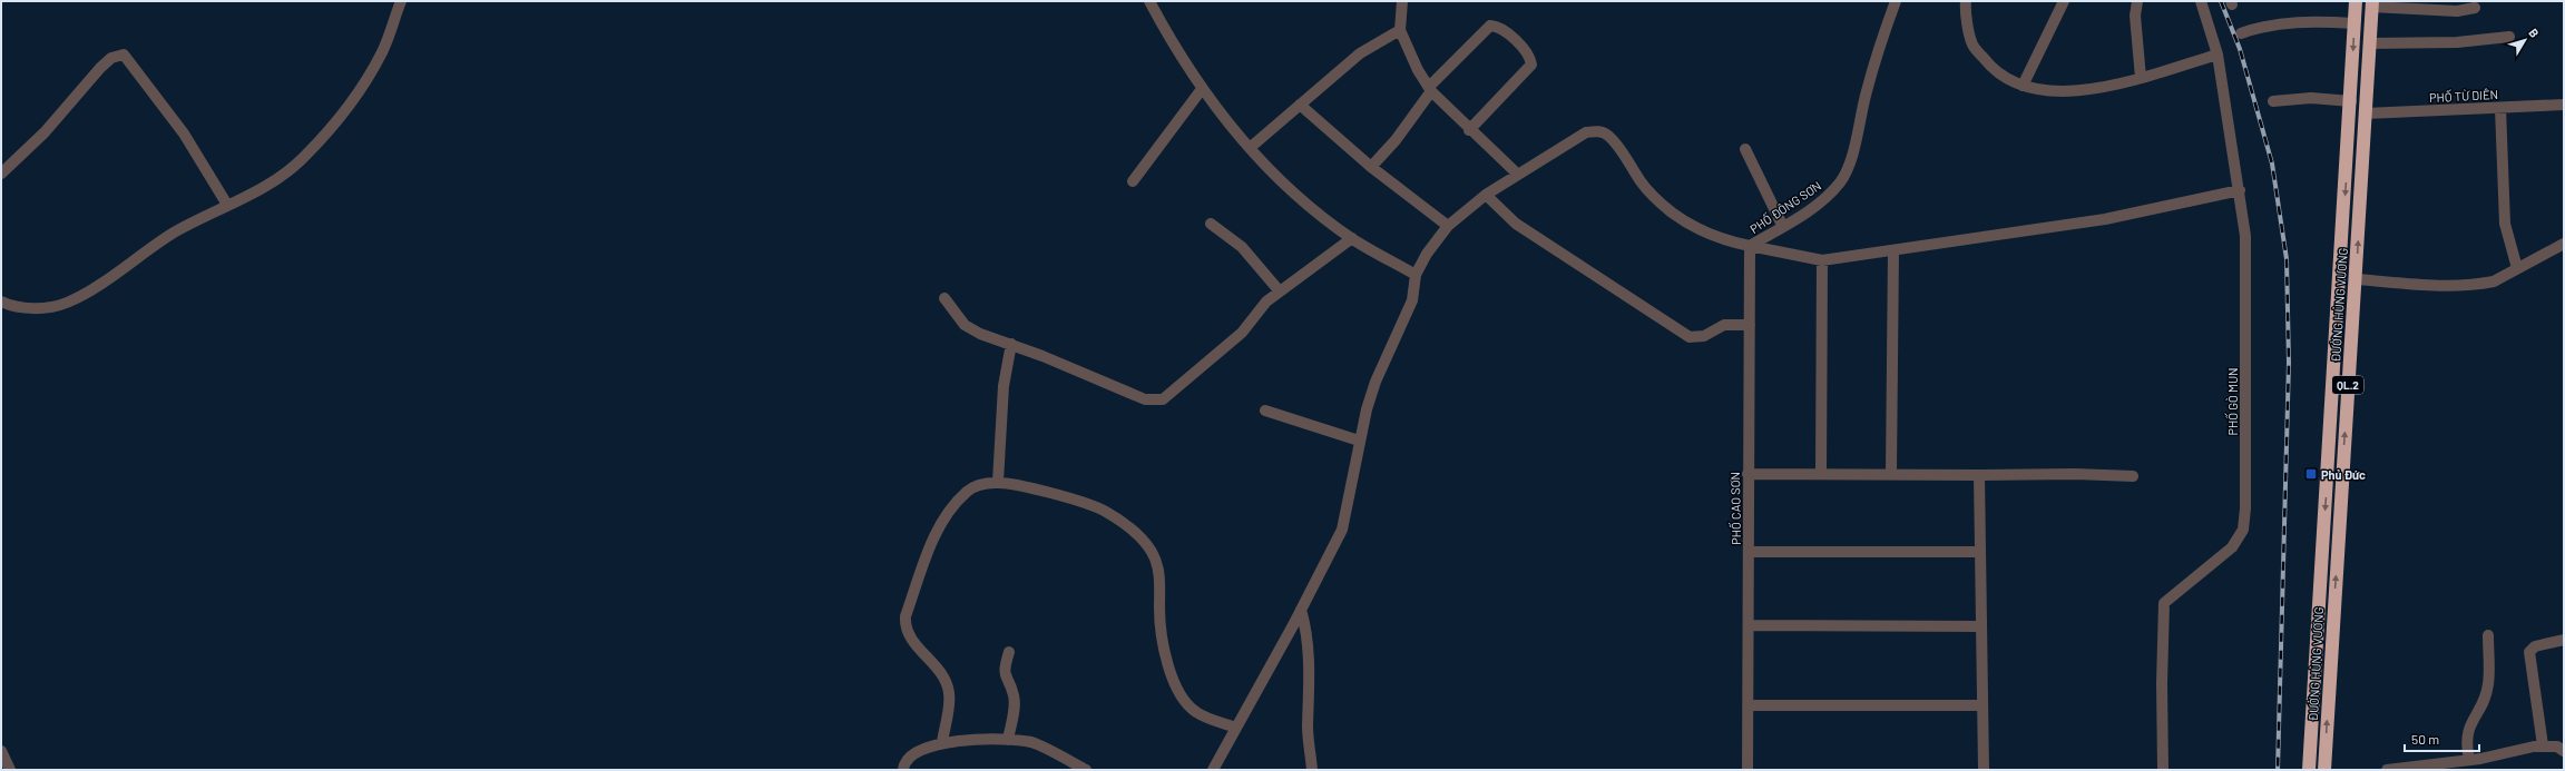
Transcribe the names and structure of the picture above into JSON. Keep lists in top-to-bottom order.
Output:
{
  "streets": {
    "highway": ["ĐƯỜNG HÙNG VƯƠNG", "QL.2"],
    "street": [
      "PHỐ TỪ DIÊN",
      "PHỐ ĐÔNG SƠN",
      "PHỐ GÒ MUN",
      "PHỐ CAO SƠN"
    ]
  },
  "crossings": [
    ["PHỐ TỪ DIÊN", "ĐƯỜNG HÙNG VƯƠNG"],
    ["PHỐ ĐÔNG SƠN", "PHỐ CAO SƠN"]
  ],
  "places": {
    "transit": ["Phủ Đức"]
  },
  "scale_bar": "50 m",
  "north": "top right"
}
